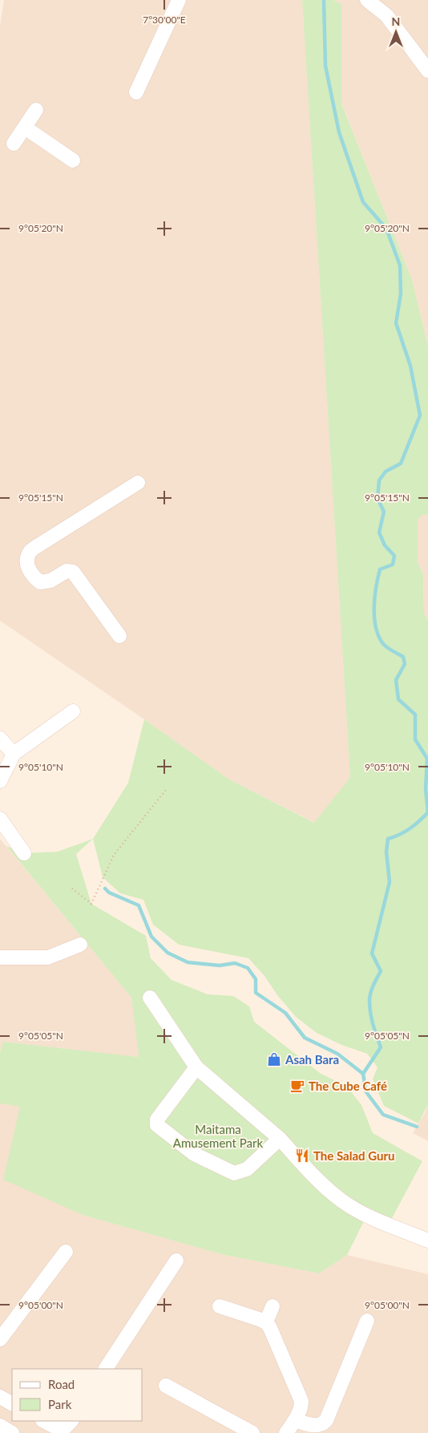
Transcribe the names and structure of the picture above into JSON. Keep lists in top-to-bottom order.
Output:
{
  "parks": ["Maitama Amusement Park"],
  "places": {
    "shop": ["Asah Bara"],
    "cafe": ["The Cube Café"],
    "restaurant": ["The Salad Guru"]
  },
  "legend": ["Road", "Park"],
  "north": "top",
  "coordinates": [
    "7°30'00\"E",
    "9°05'20\"N",
    "9°05'15\"N",
    "9°05'10\"N",
    "9°05'05\"N",
    "9°05'00\"N"
  ]
}
